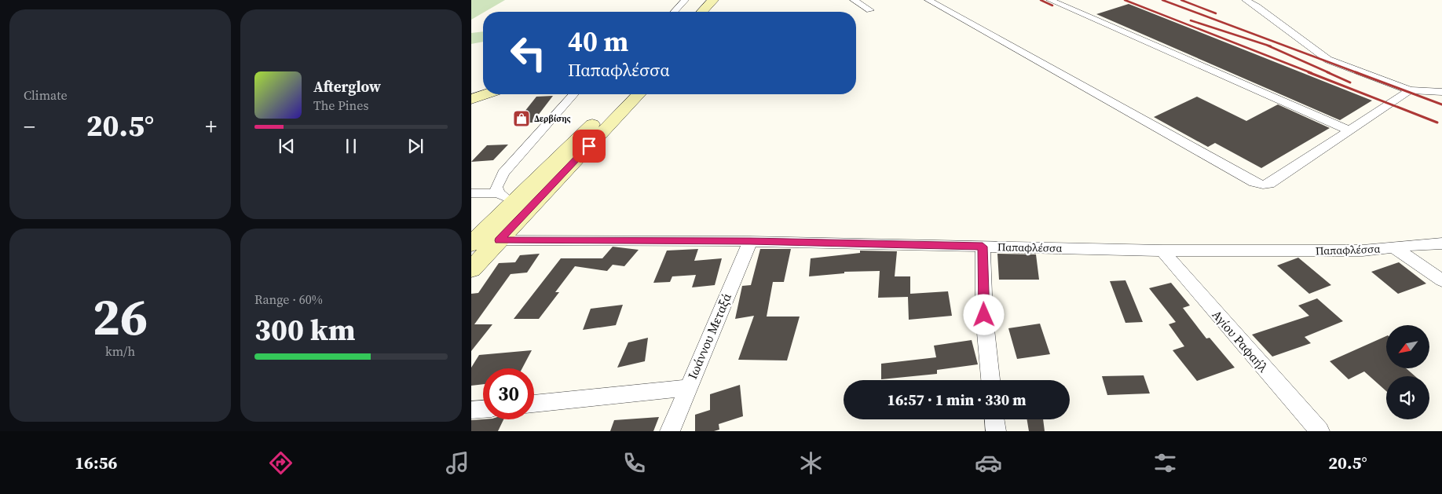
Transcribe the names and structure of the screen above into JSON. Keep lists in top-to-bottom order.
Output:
{
  "streets": {
    "street": ["Παπαφλέσσα", "Ιωάννου Μεταξά", "Αγίου Ραφαήλ"]
  },
  "crossings": [
    ["Παπαφλέσσα", "Ιωάννου Μεταξά"],
    ["Παπαφλέσσα", "Αγίου Ραφαήλ"]
  ],
  "places": {
    "shop": ["Δερβίσης"]
  },
  "north": "bottom left",
  "page": {
    "tile": [
      "Climate",
      ["26", "km/h"],
      ["Range · 60%", "300 km"]
    ],
    "turn": ["40 m", "Παπαφλέσσα"],
    "song": ["Afterglow", "The Pines"],
    "heat": ["−", "20.5°", "+"],
    "limit": "30",
    "trip": "16:57 · 1 min · 330 m",
    "tabs": ["16:56", "20.5°"]
  }
}
